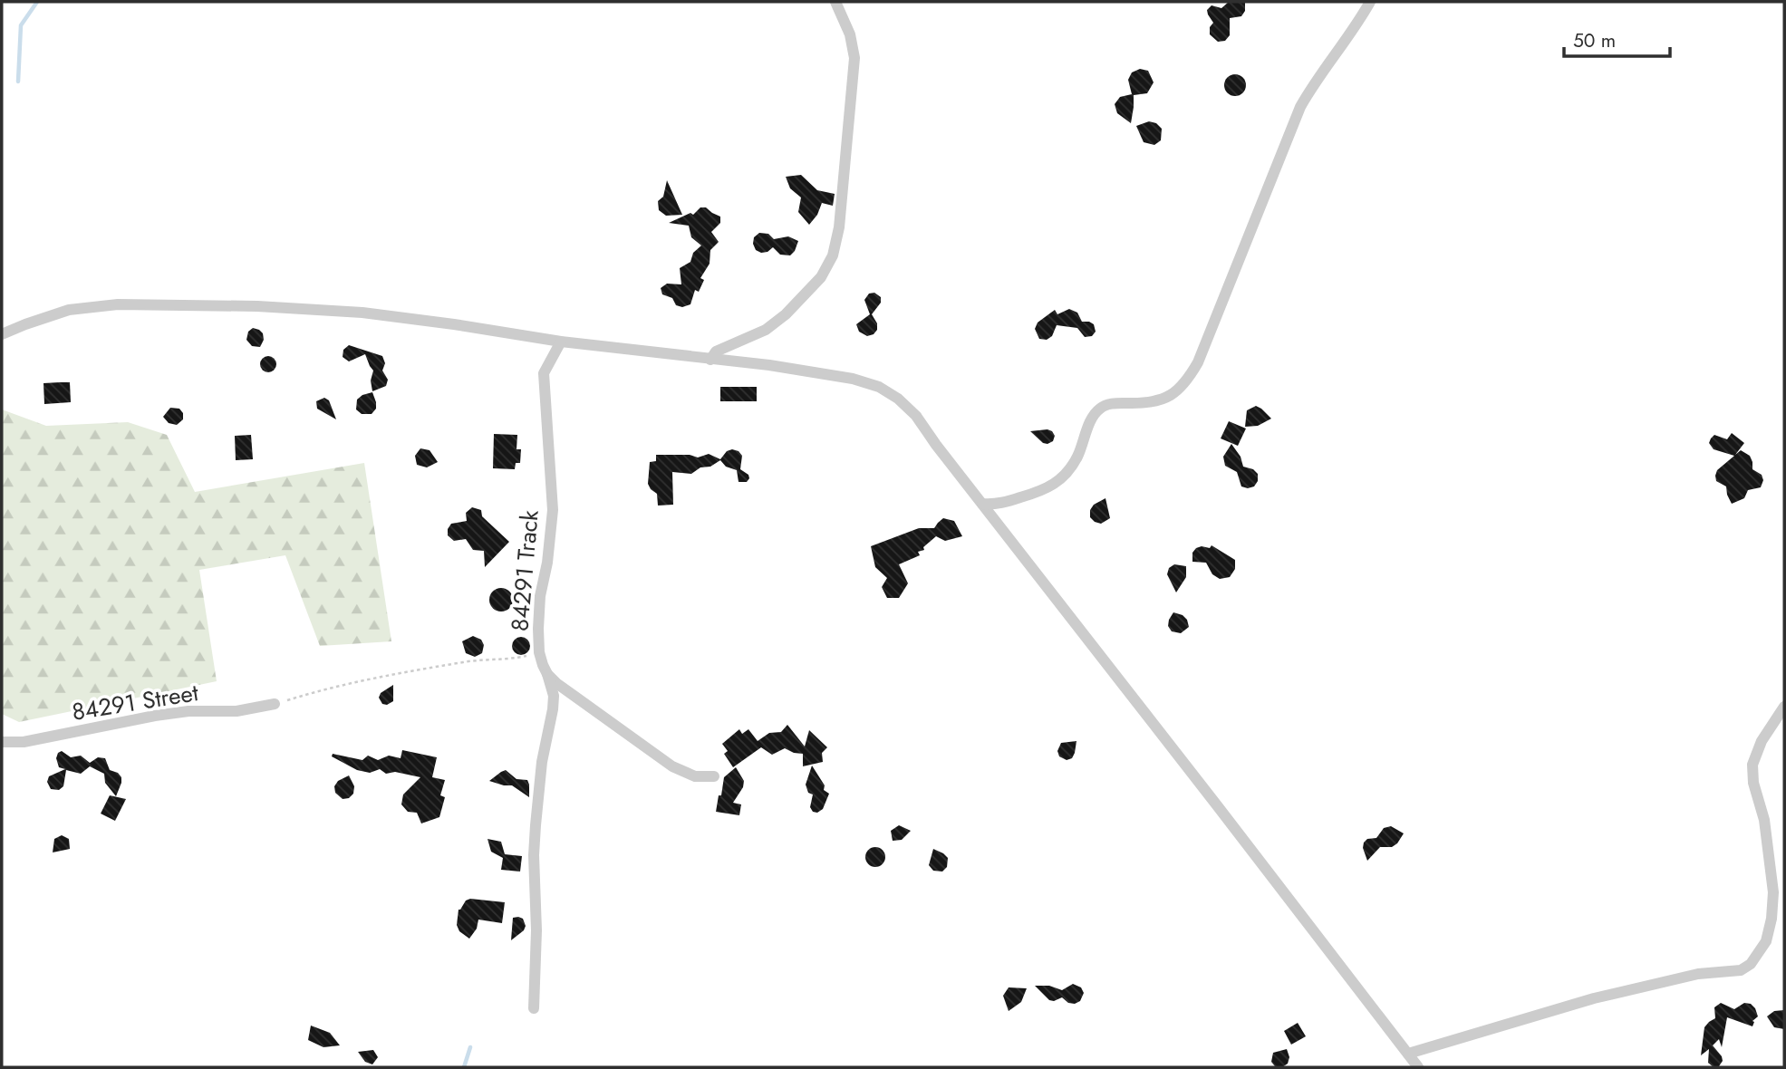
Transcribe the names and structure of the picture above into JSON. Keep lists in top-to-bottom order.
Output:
{
  "streets": {
    "street": ["84291 Track", "84291 Street"]
  },
  "crossings": [
    ["84291 Track", "84291 Street"]
  ],
  "scale_bar": "50 m"
}
